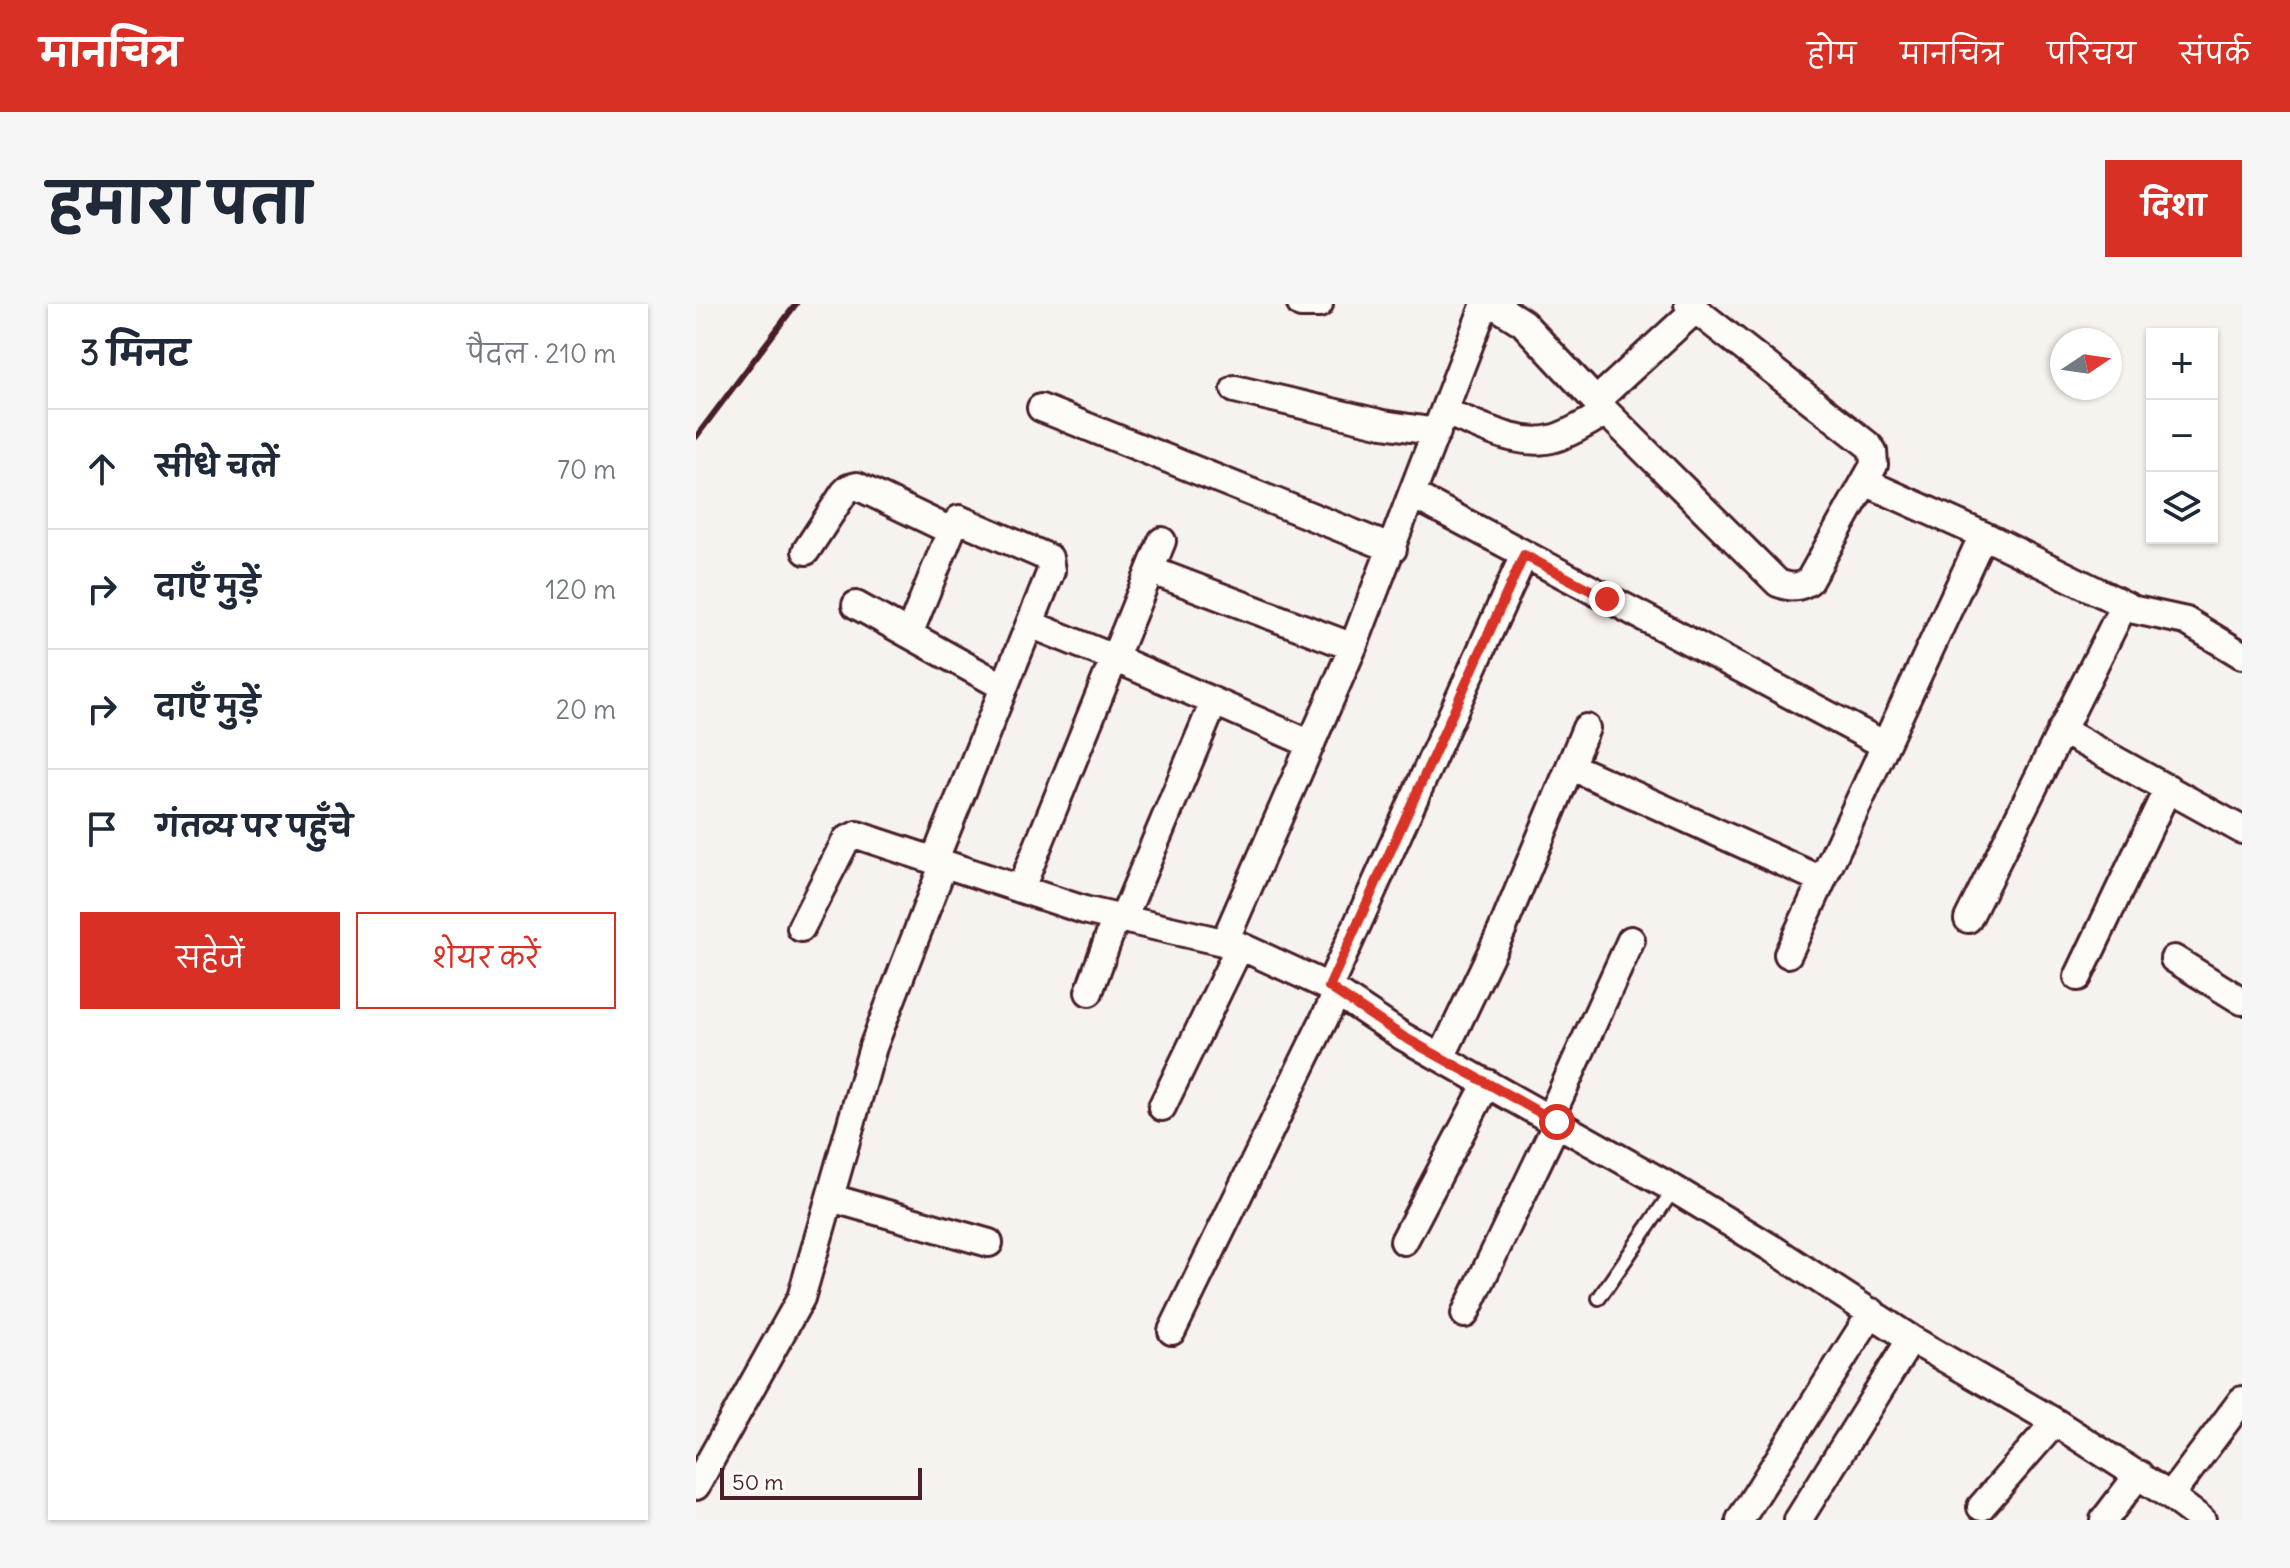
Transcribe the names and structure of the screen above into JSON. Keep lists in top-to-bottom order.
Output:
{
  "scale_bar": "50 m",
  "north": "right",
  "page": {
    "header": "मानचित्र",
    "nav": [
      "होम",
      "मानचित्र",
      "परिचय",
      "संपर्क"
    ],
    "title": "हमारा पता",
    "buttons": [
      "दिशा",
      ["सहेजें", "शेयर करें"]
    ],
    "heading": ["3 मिनट", "पैदल · 210 m"],
    "map_buttons": ["+", "−"],
    "list": [
      ["सीधे चलें", "70 m"],
      ["दाएँ मुड़ें", "120 m"],
      ["दाएँ मुड़ें", "20 m"],
      "गंतव्य पर पहुँचे"
    ],
    "scale": "50 m"
  }
}
